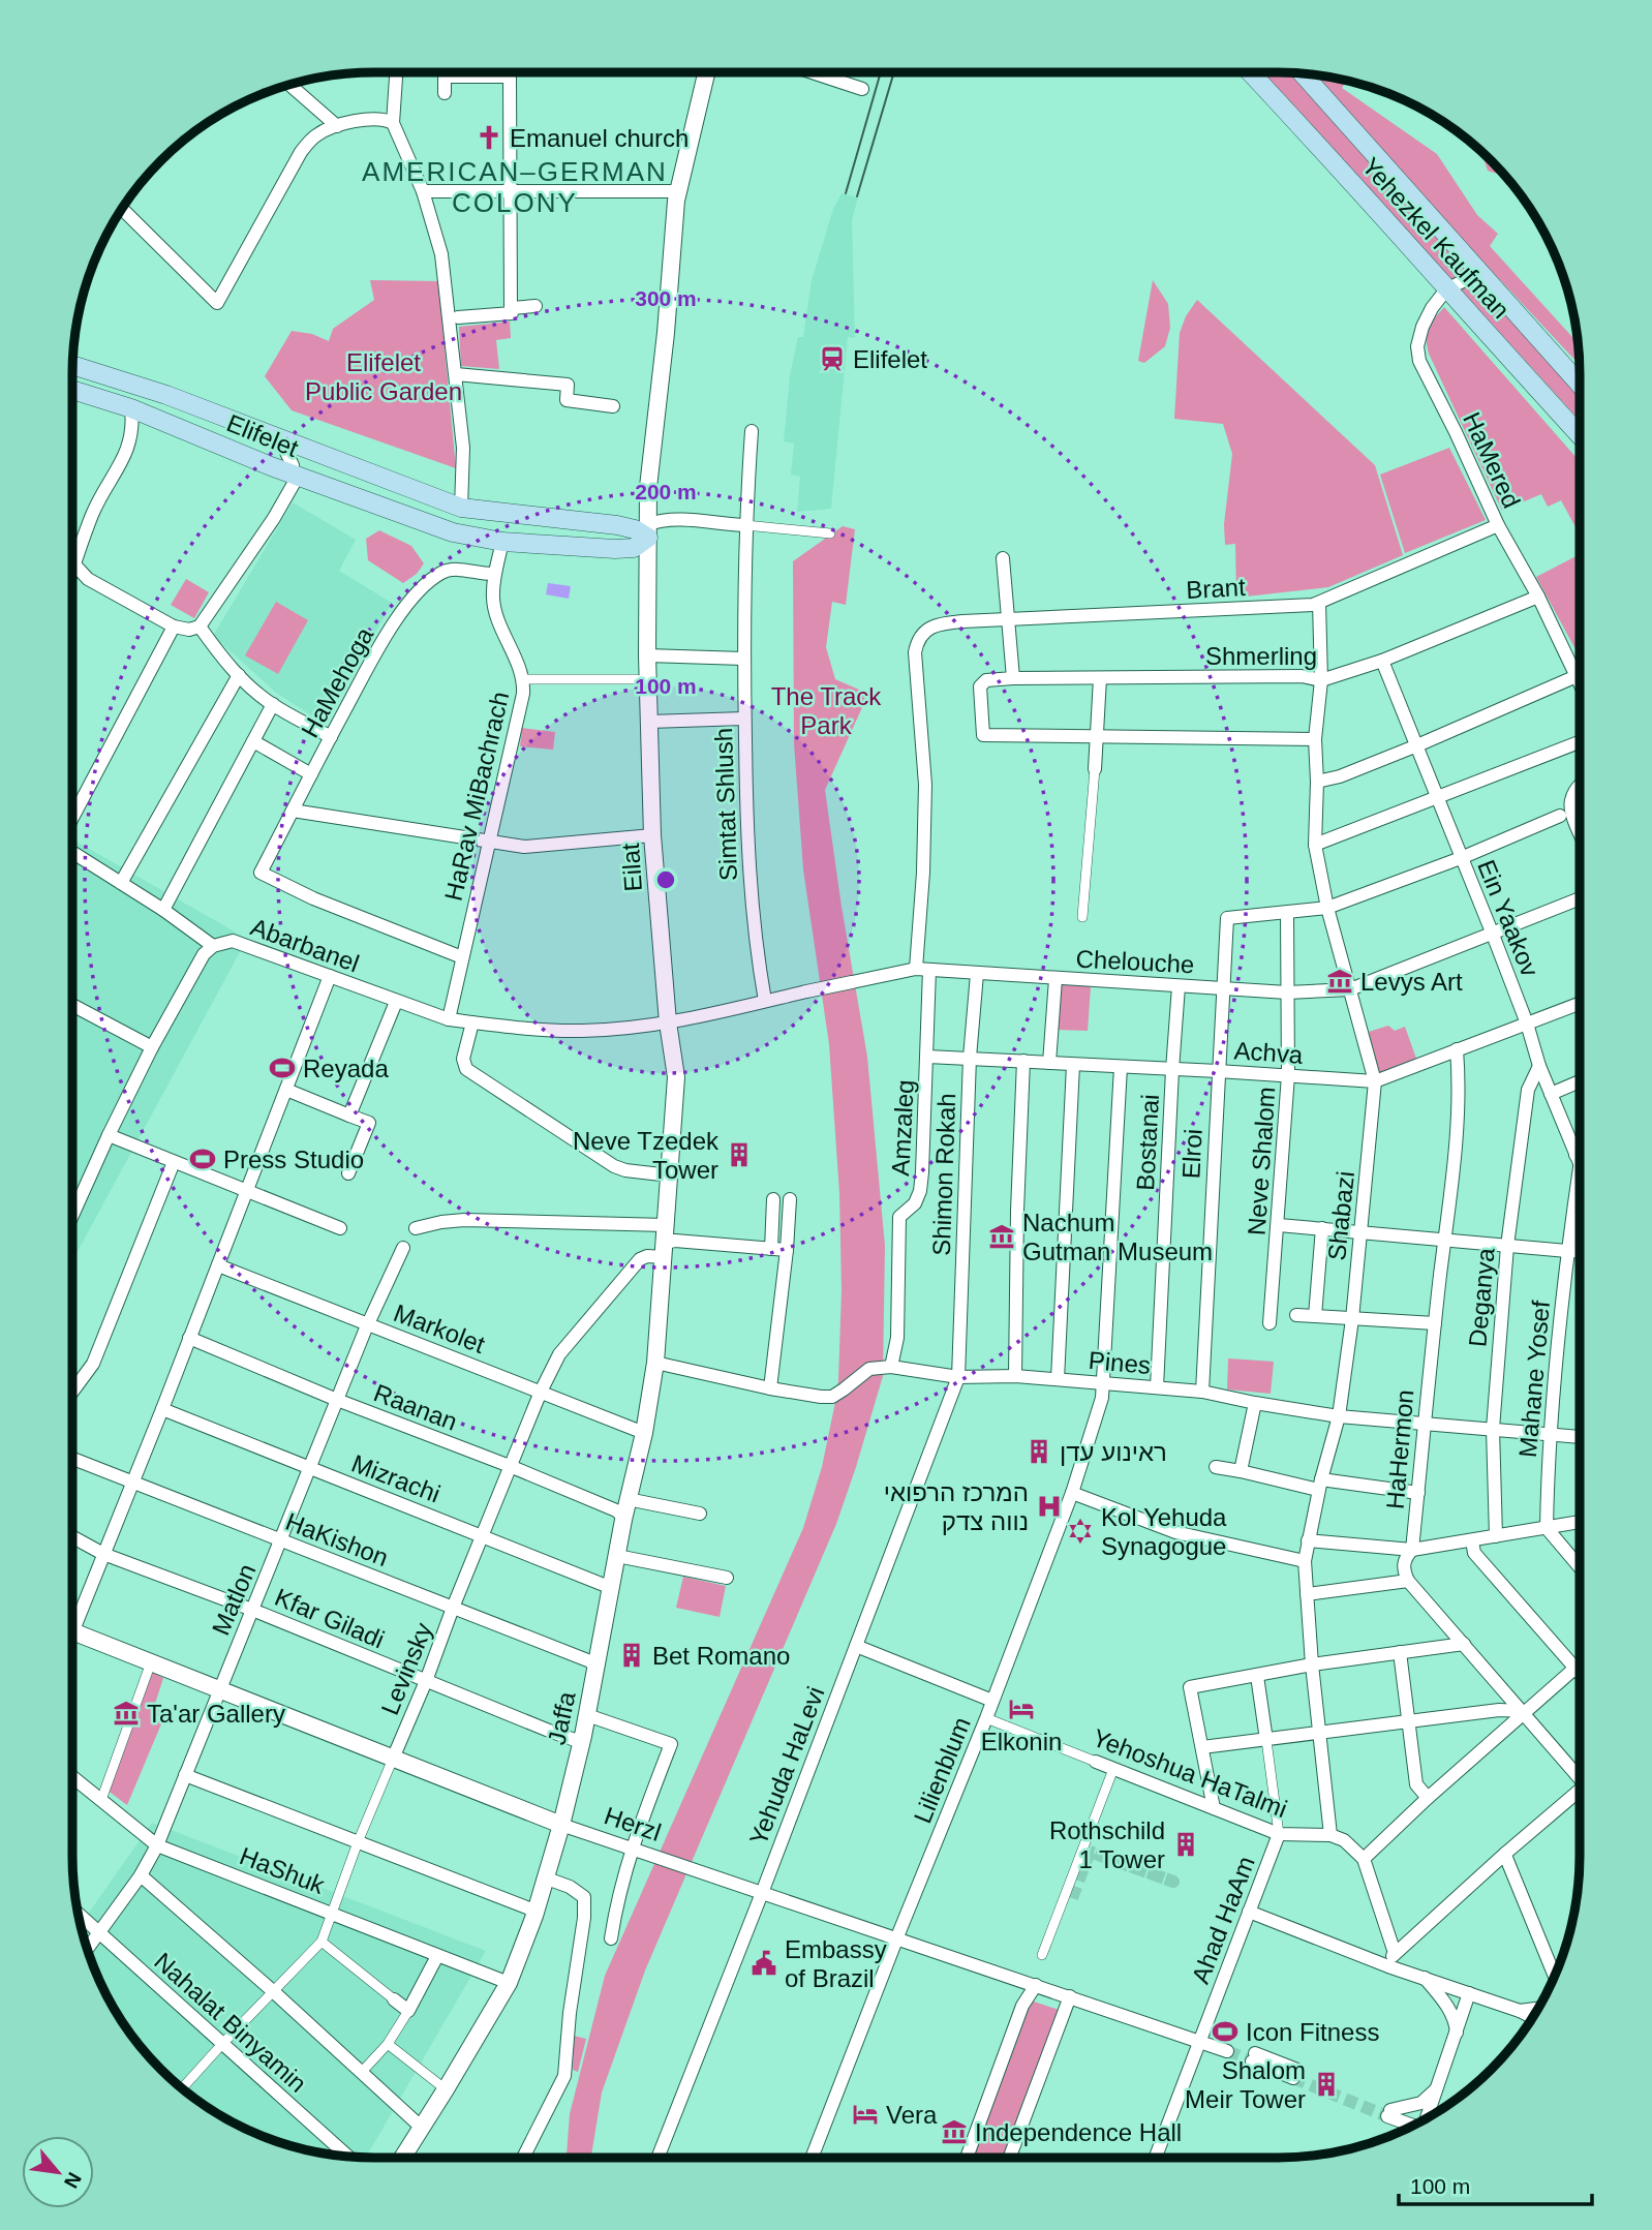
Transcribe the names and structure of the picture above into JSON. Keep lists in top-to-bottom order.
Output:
{
  "streets": {
    "main road": ["Yehezkel Kaufman", "Elifelet"],
    "street": [
      "HaMered",
      "Brant",
      "Shmerling",
      "HaMehoga",
      "HaRav MiBachrach",
      "Simtat Shlush",
      "Eilat",
      "Ein Yaakov",
      "Abarbanel",
      "Chelouche",
      "Achva",
      "Amzaleg",
      "Bostanai",
      "Elroi",
      "Neve Shalom",
      "Shimon Rokah",
      "Shabazi",
      "Deganya",
      "Markolet",
      "Pines",
      "Mahane Yosef",
      "Raanan",
      "HaHermon",
      "Mizrachi",
      "HaKishon",
      "Matlon",
      "Kfar Giladi",
      "Levinsky",
      "Jaffa",
      "Yehuda HaLevi",
      "Lilienblum",
      "Yehoshua HaTalmi",
      "Herzl",
      "HaShuk",
      "Ahad HaAm",
      "Nahalat Binyamin"
    ]
  },
  "crossings": [
    ["Yehezkel Kaufman", "HaMered"],
    ["Elifelet", "HaRav MiBachrach"],
    ["Elifelet", "Simtat Shlush"],
    ["Elifelet", "Eilat"],
    ["HaMered", "Brant"],
    ["HaMered", "Shmerling"],
    ["Brant", "Amzaleg"],
    ["Brant", "Shabazi"],
    ["Shmerling", "Ein Yaakov"],
    ["Shmerling", "Shabazi"],
    ["HaMehoga", "HaRav MiBachrach"],
    ["HaRav MiBachrach", "Abarbanel"],
    ["Simtat Shlush", "Chelouche"],
    ["Eilat", "Abarbanel"],
    ["Eilat", "Chelouche"],
    ["Eilat", "Levinsky"],
    ["Eilat", "Jaffa"],
    ["Ein Yaakov", "Chelouche"],
    ["Ein Yaakov", "Achva"],
    ["Ein Yaakov", "Deganya"],
    ["Ein Yaakov", "Mahane Yosef"],
    ["Abarbanel", "Chelouche"],
    ["Chelouche", "Amzaleg"],
    ["Chelouche", "Bostanai"],
    ["Chelouche", "Elroi"],
    ["Chelouche", "Neve Shalom"],
    ["Chelouche", "Shimon Rokah"],
    ["Chelouche", "Shabazi"],
    ["Achva", "Amzaleg"],
    ["Achva", "Bostanai"],
    ["Achva", "Elroi"],
    ["Achva", "Neve Shalom"],
    ["Achva", "Shimon Rokah"],
    ["Achva", "Shabazi"],
    ["Achva", "HaHermon"],
    ["Achva", "Lilienblum"],
    ["Amzaleg", "Pines"],
    ["Bostanai", "Pines"],
    ["Elroi", "Neve Shalom"],
    ["Elroi", "Pines"],
    ["Shimon Rokah", "Pines"],
    ["Shimon Rokah", "Yehuda HaLevi"],
    ["Shabazi", "Pines"],
    ["Shabazi", "Yehoshua HaTalmi"],
    ["Deganya", "Pines"],
    ["Markolet", "Matlon"],
    ["Markolet", "Levinsky"],
    ["Markolet", "Jaffa"],
    ["Pines", "Mahane Yosef"],
    ["Pines", "HaHermon"],
    ["Pines", "Jaffa"],
    ["Pines", "Yehuda HaLevi"],
    ["Pines", "Lilienblum"],
    ["Raanan", "Matlon"],
    ["Raanan", "Levinsky"],
    ["Raanan", "Jaffa"],
    ["Mizrachi", "Matlon"],
    ["Mizrachi", "Levinsky"],
    ["Mizrachi", "Jaffa"],
    ["HaKishon", "Matlon"],
    ["HaKishon", "Levinsky"],
    ["HaKishon", "Jaffa"],
    ["Matlon", "Kfar Giladi"],
    ["Matlon", "Herzl"],
    ["Matlon", "HaShuk"],
    ["Matlon", "Nahalat Binyamin"],
    ["Kfar Giladi", "Levinsky"],
    ["Kfar Giladi", "Jaffa"],
    ["Levinsky", "Jaffa"],
    ["Levinsky", "Herzl"],
    ["Levinsky", "HaShuk"],
    ["Levinsky", "Nahalat Binyamin"],
    ["Jaffa", "Herzl"],
    ["Jaffa", "HaShuk"],
    ["Yehuda HaLevi", "Herzl"],
    ["Lilienblum", "Yehoshua HaTalmi"],
    ["Lilienblum", "Herzl"],
    ["Yehoshua HaTalmi", "Ahad HaAm"],
    ["Herzl", "Ahad HaAm"]
  ],
  "districts": ["AMERICAN–GERMAN COLONY"],
  "parks": ["Elifelet Public Garden", "The Track Park"],
  "places": {
    "church": ["Emanuel church"],
    "station": ["Elifelet"],
    "museum": [
      "Levys Art",
      "Nachum Gutman Museum",
      "Ta'ar Gallery",
      "Independence Hall"
    ],
    "sports": ["Reyada", "Press Studio", "Icon Fitness"],
    "building": [
      "Neve Tzedek Tower",
      "ראינוע עדן",
      "Bet Romano",
      "Rothschild 1 Tower",
      "Shalom Meir Tower"
    ],
    "hospital": ["המרכז הרפואי נווה צדק"],
    "synagogue": ["Kol Yehuda Synagogue"],
    "hotel": ["Elkonin", "Vera"],
    "public building": ["Embassy of Brazil"]
  },
  "scale_bar": "100 m",
  "north": "bottom right",
  "rings": ["300 m", "200 m", "100 m"]
}
